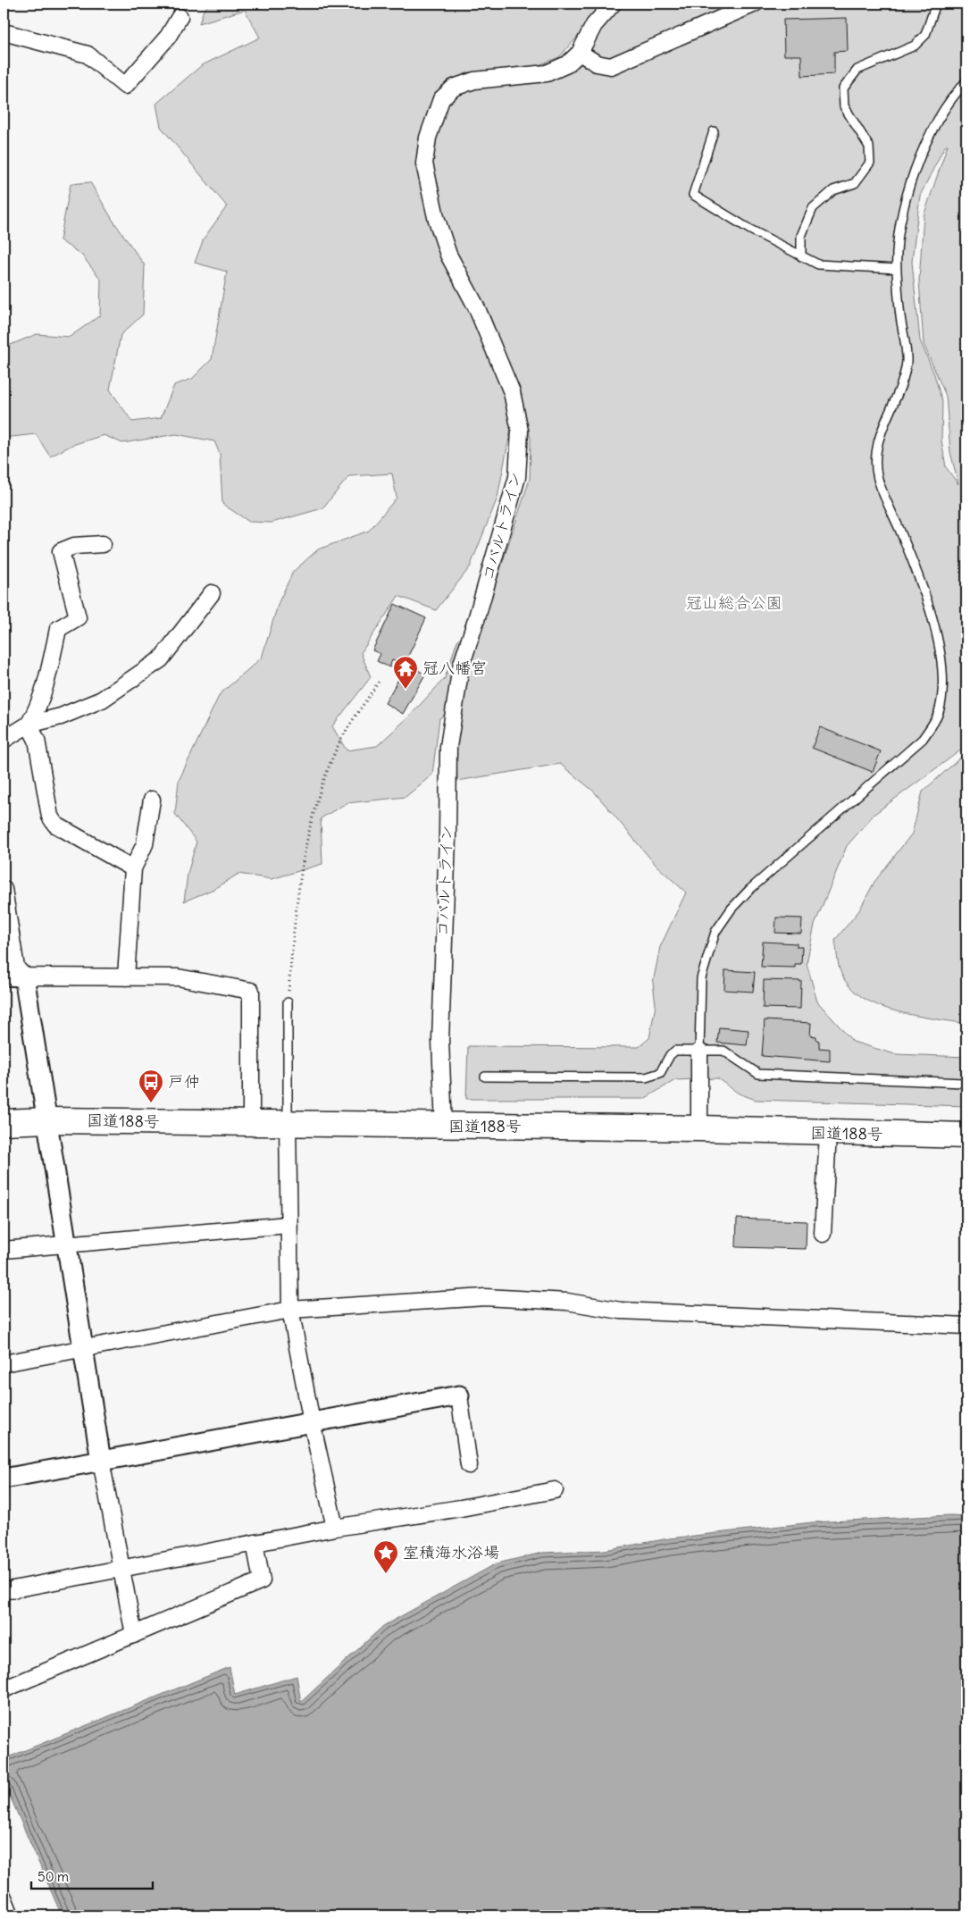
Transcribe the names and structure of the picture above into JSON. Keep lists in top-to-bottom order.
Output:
{
  "streets": {
    "highway": ["国道188号"],
    "street": ["コバルトライン"]
  },
  "crossings": [
    ["コバルトライン", "国道188号"]
  ],
  "parks": ["冠山総合公園"],
  "places": {
    "temple": ["冠八幡宮"],
    "bus stop": ["戸仲"],
    "place": ["室積海水浴場"]
  },
  "scale_bar": "50 m"
}
